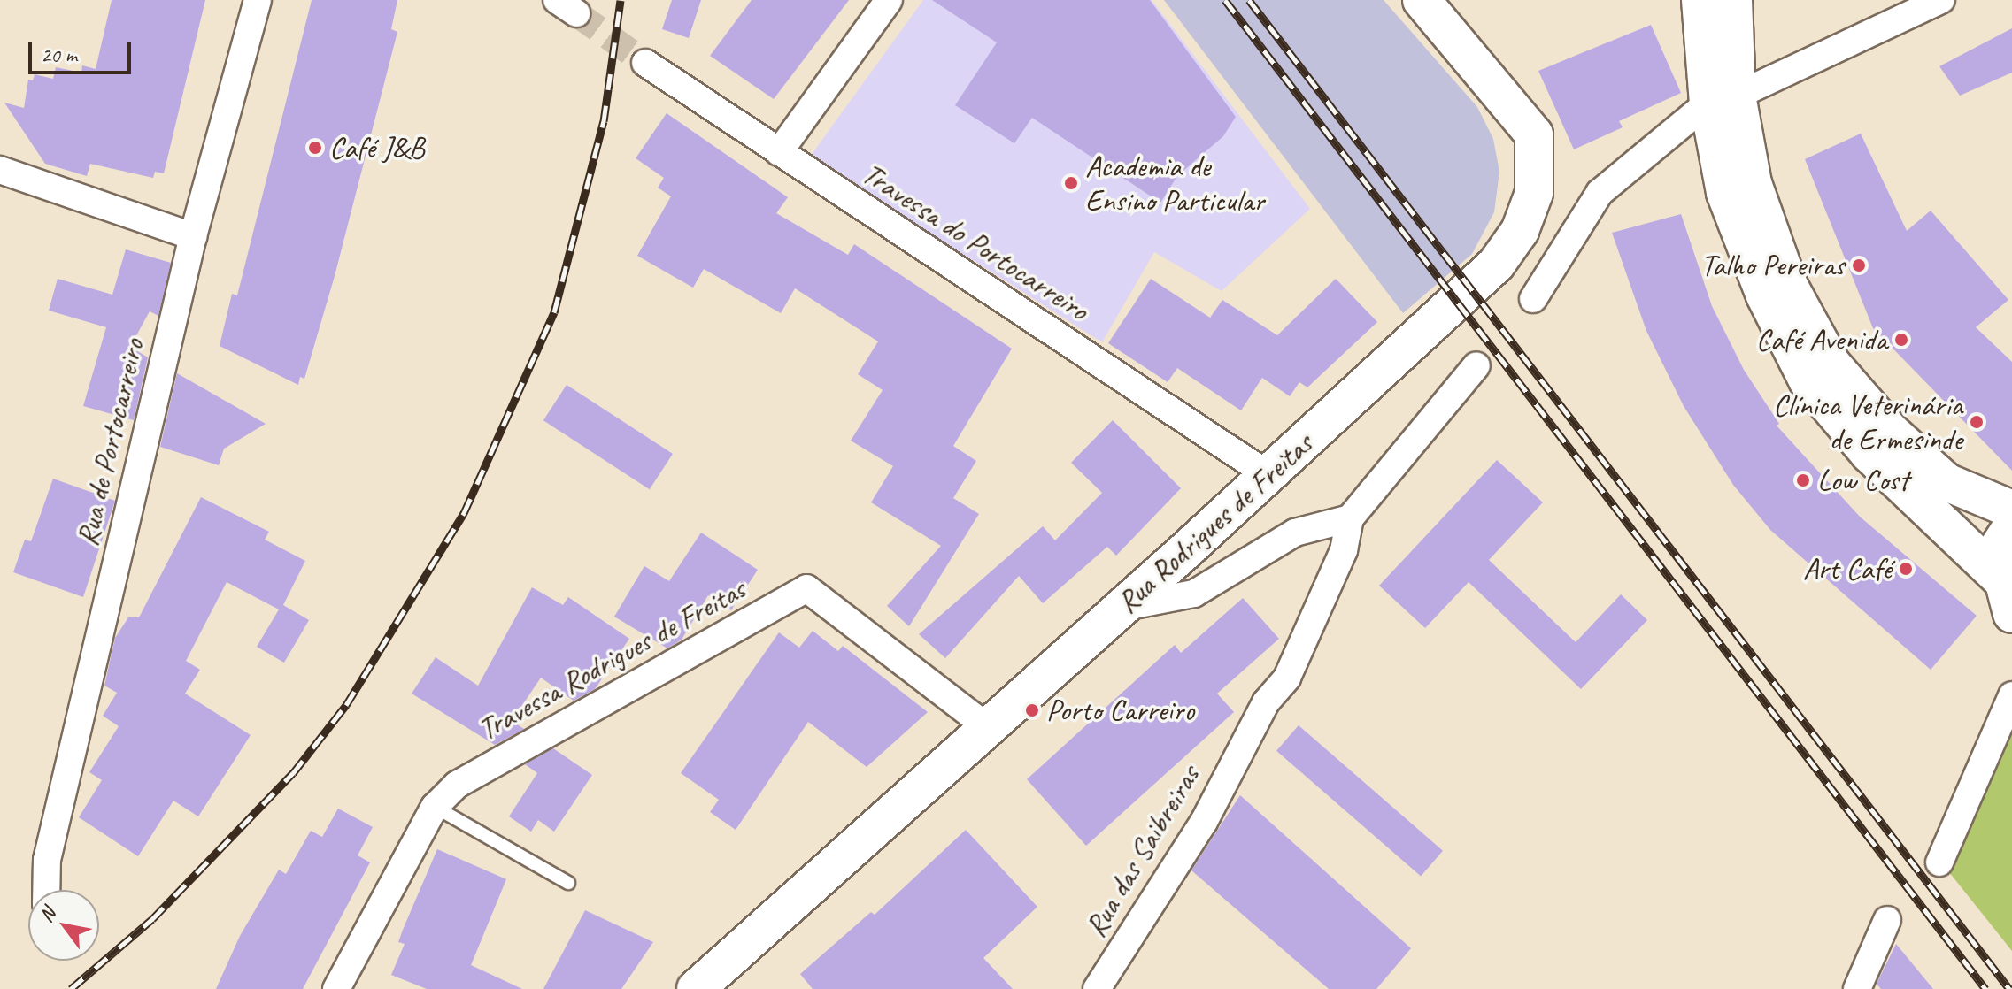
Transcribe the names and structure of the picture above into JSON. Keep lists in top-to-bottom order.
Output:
{
  "streets": {
    "main road": ["Rua Rodrigues de Freitas"],
    "street": [
      "Travessa do Portocarreiro",
      "Rua de Portocarreiro",
      "Travessa Rodrigues de Freitas",
      "Rua das Saibreiras"
    ]
  },
  "crossings": [
    ["Travessa do Portocarreiro", "Rua Rodrigues de Freitas"],
    ["Rua Rodrigues de Freitas", "Travessa Rodrigues de Freitas"]
  ],
  "places": [
    "Café J&B",
    "Academia de Ensino Particular",
    "Talho Pereiras",
    "Café Avenida",
    "Clínica Veterinária de Ermesinde",
    "Low Cost",
    "Art Café",
    "Porto Carreiro"
  ],
  "scale_bar": "20 m",
  "north": "top left"
}
